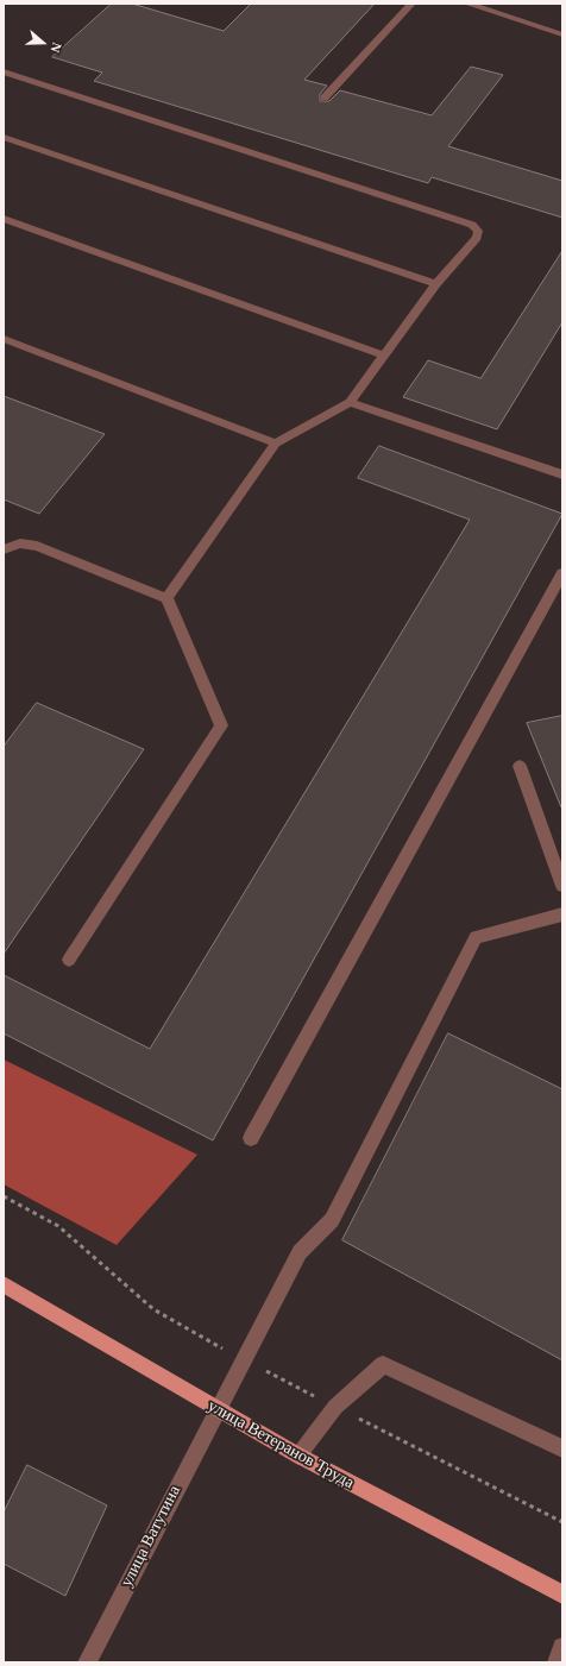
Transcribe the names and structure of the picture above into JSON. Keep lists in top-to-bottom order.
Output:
{
  "streets": {
    "main road": ["улица Ветеранов Труда"],
    "street": ["улица Ватутина"]
  },
  "crossings": [
    ["улица Ветеранов Труда", "улица Ватутина"]
  ],
  "north": "right"
}
